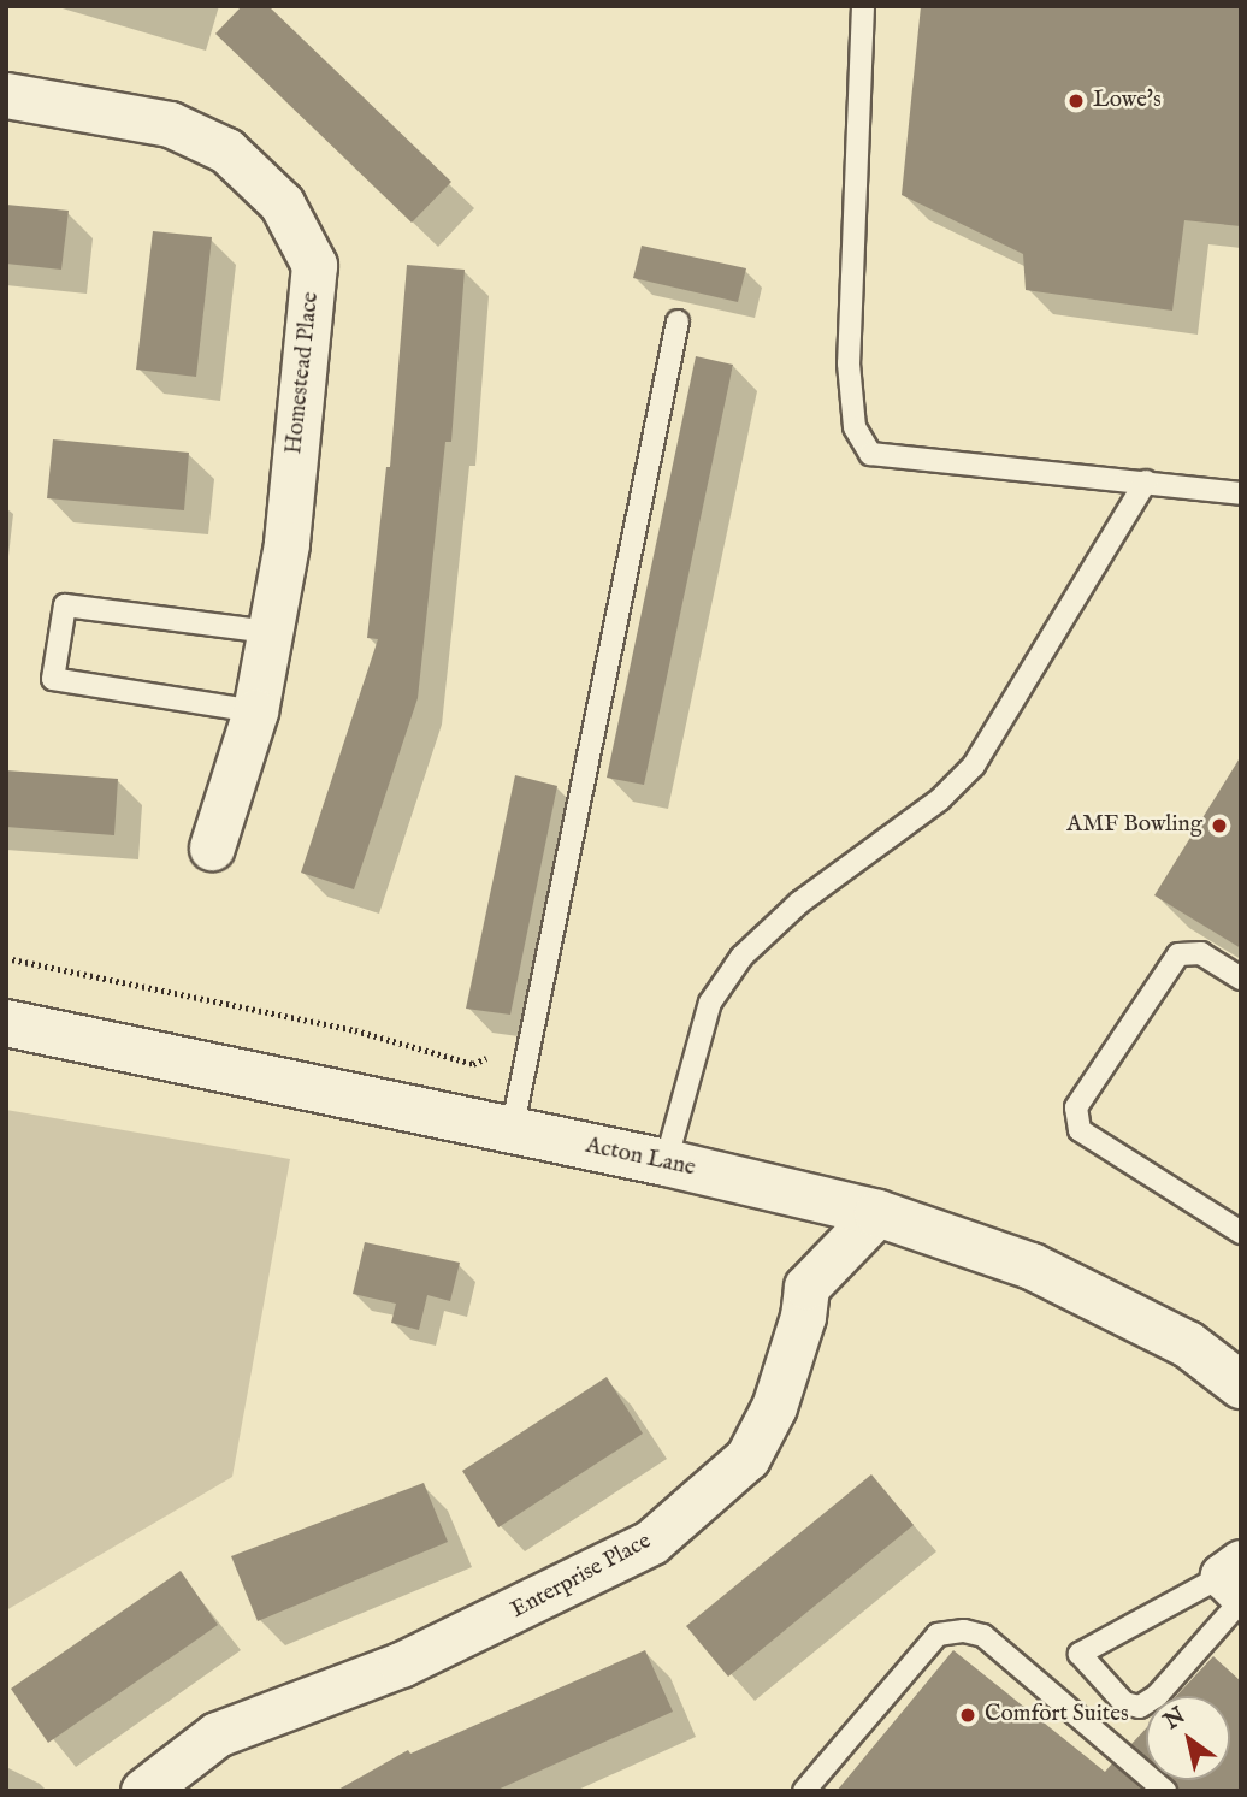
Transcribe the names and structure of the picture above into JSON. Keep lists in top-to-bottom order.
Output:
{
  "streets": {
    "main road": ["Acton Lane"],
    "street": ["Homestead Place", "Enterprise Place"]
  },
  "crossings": [
    ["Acton Lane", "Enterprise Place"]
  ],
  "places": ["Lowe's", "AMF Bowling", "Comfort Suites"],
  "north": "top left"
}
